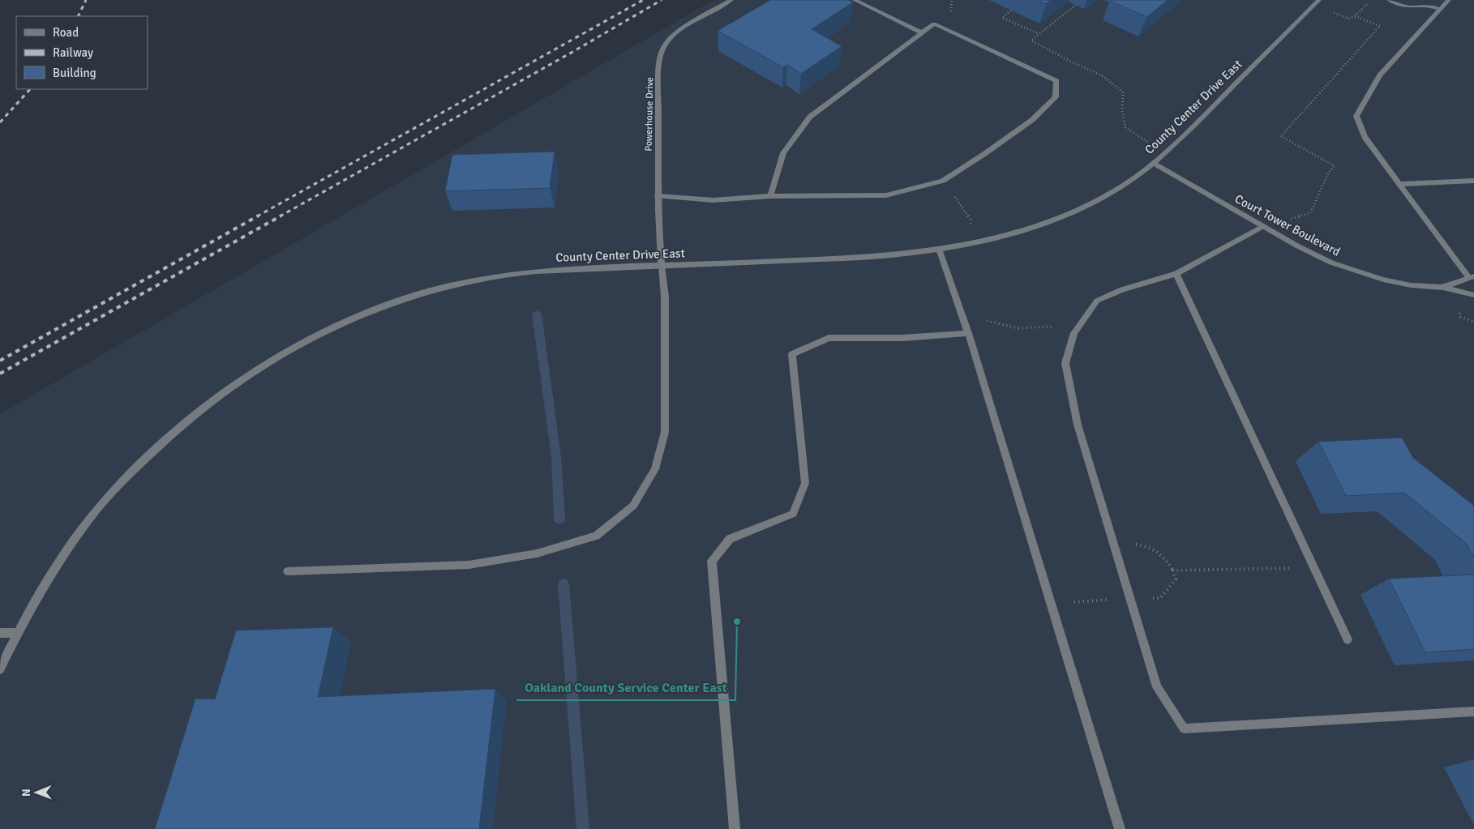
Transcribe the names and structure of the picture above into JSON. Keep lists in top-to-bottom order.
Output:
{
  "streets": {
    "street": ["County Center Drive East", "Powerhouse Drive", "Court Tower Boulevard"]
  },
  "crossings": [
    ["County Center Drive East", "Powerhouse Drive"],
    ["County Center Drive East", "Court Tower Boulevard"]
  ],
  "places": ["Oakland County Service Center East"],
  "legend": ["Road", "Railway", "Building"],
  "north": "left"
}
